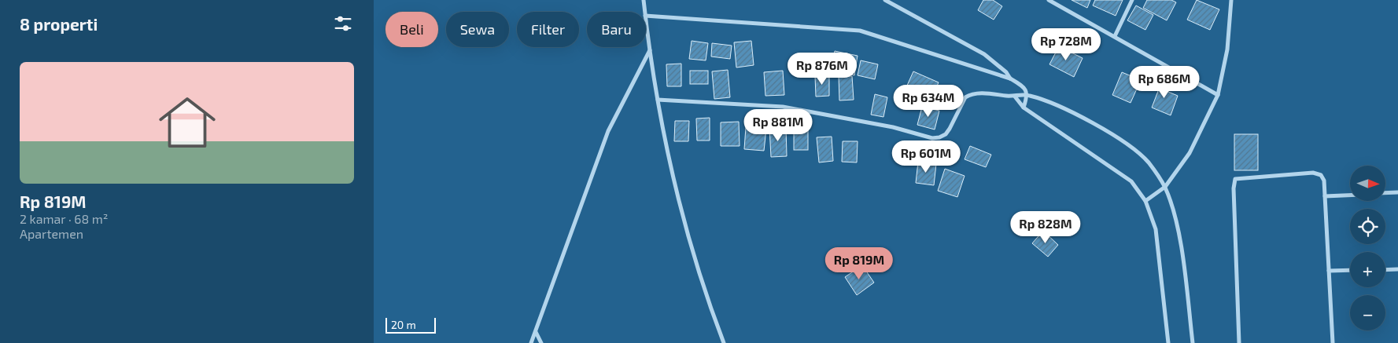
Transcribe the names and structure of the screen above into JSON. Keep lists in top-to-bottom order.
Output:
{
  "scale_bar": "20 m",
  "north": "right",
  "page": {
    "heading": "8 properti",
    "chip": [
      "Beli",
      "Sewa",
      "Filter",
      "Baru"
    ],
    "price": [
      "Rp 728M",
      "Rp 876M",
      "Rp 686M",
      "Rp 634M",
      "Rp 881M",
      "Rp 601M",
      "Rp 828M",
      "Rp 819M"
    ],
    "list": [
      {
        "name": "Rp 819M",
        "note": "2 kamar · 68 m² · Apartemen"
      }
    ],
    "map_buttons": ["+", "−"],
    "scale": "20 m"
  }
}
